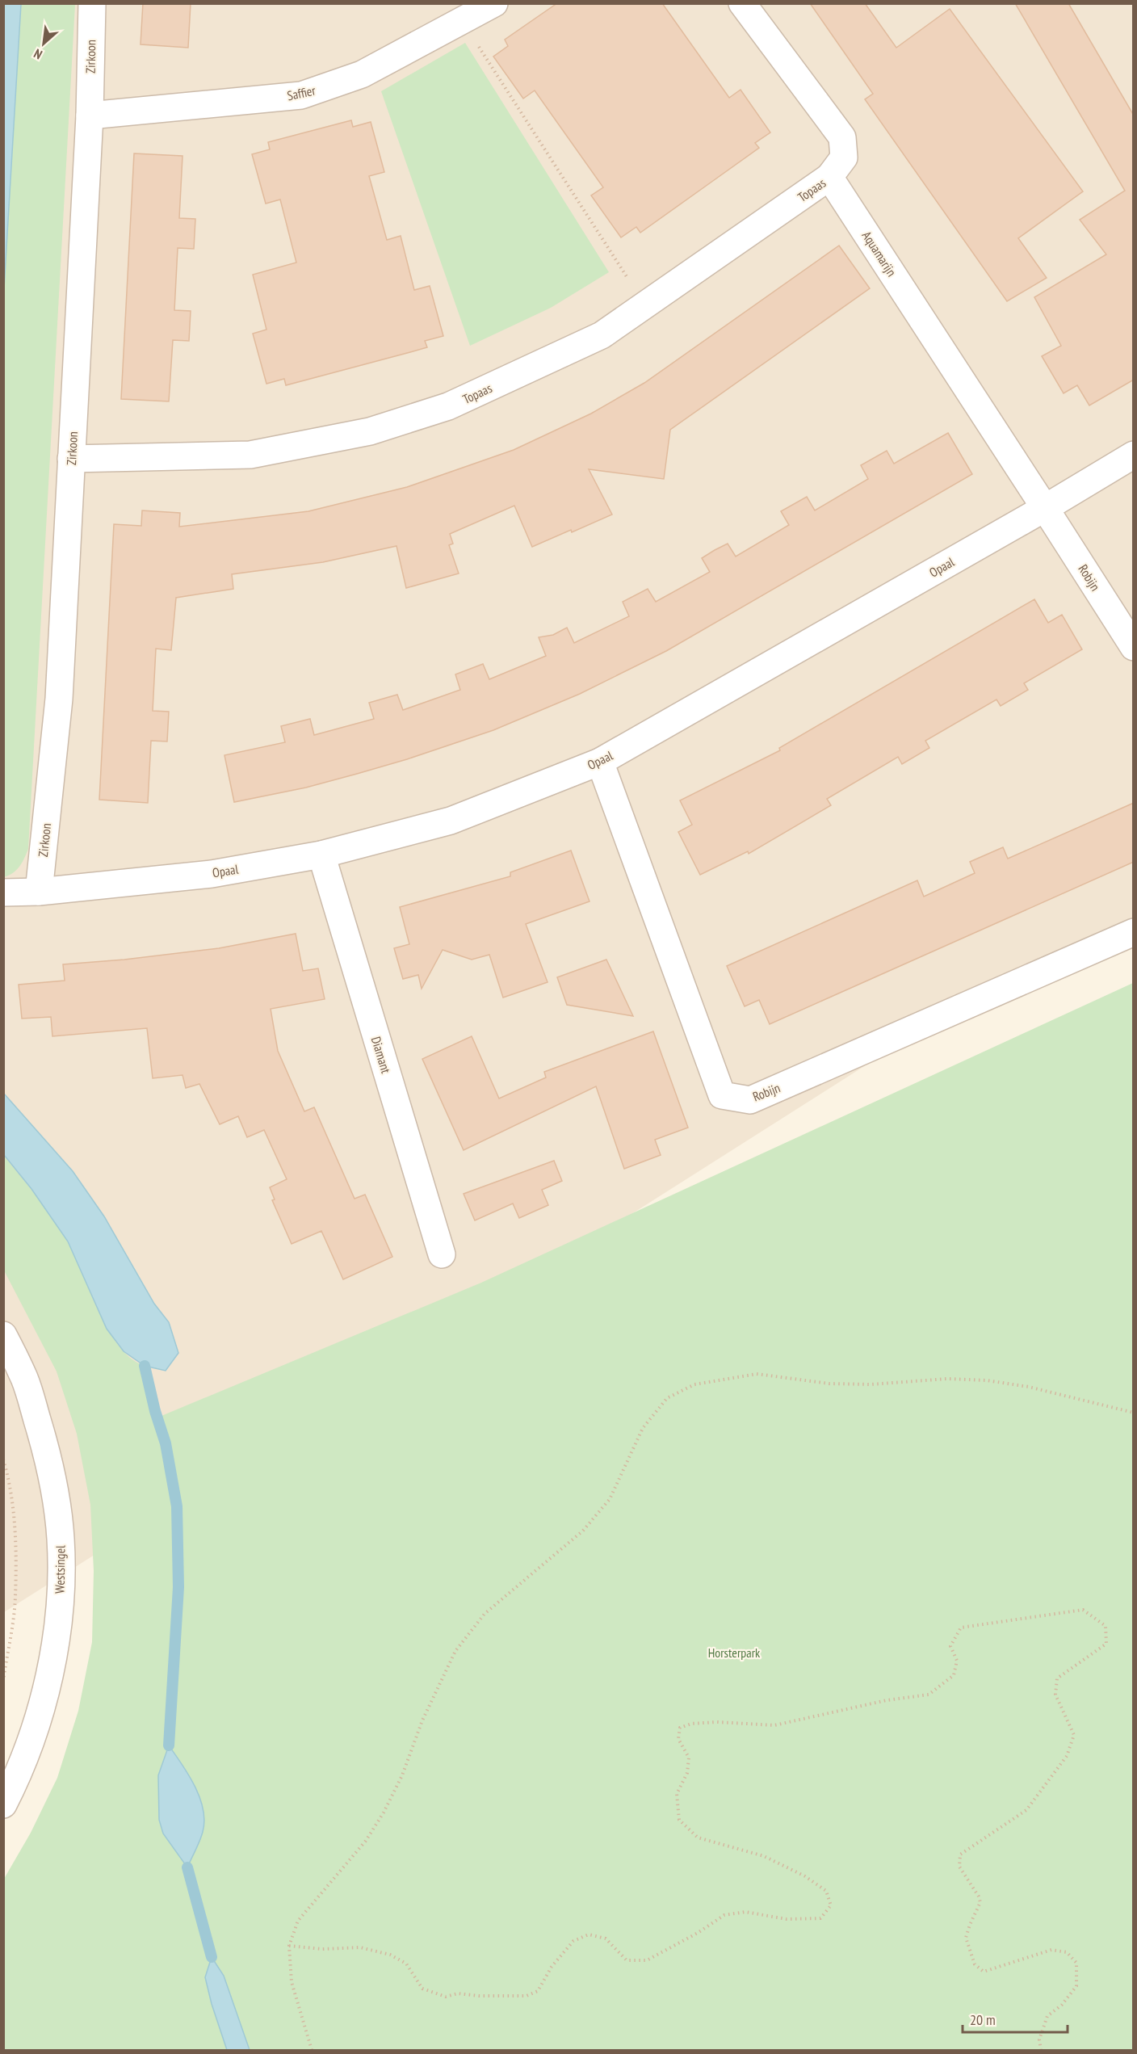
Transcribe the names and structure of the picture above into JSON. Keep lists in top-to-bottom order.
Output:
{
  "streets": {
    "street": [
      "Zirkoon",
      "Saffier",
      "Topaas",
      "Aquamarijn",
      "Opaal",
      "Robijn",
      "Diamant",
      "Westsingel"
    ]
  },
  "crossings": [
    ["Zirkoon", "Saffier"],
    ["Zirkoon", "Topaas"],
    ["Zirkoon", "Opaal"],
    ["Topaas", "Aquamarijn"],
    ["Aquamarijn", "Opaal"],
    ["Aquamarijn", "Robijn"],
    ["Opaal", "Robijn"],
    ["Opaal", "Diamant"]
  ],
  "parks": ["Horsterpark"],
  "scale_bar": "20 m",
  "north": "bottom left"
}
